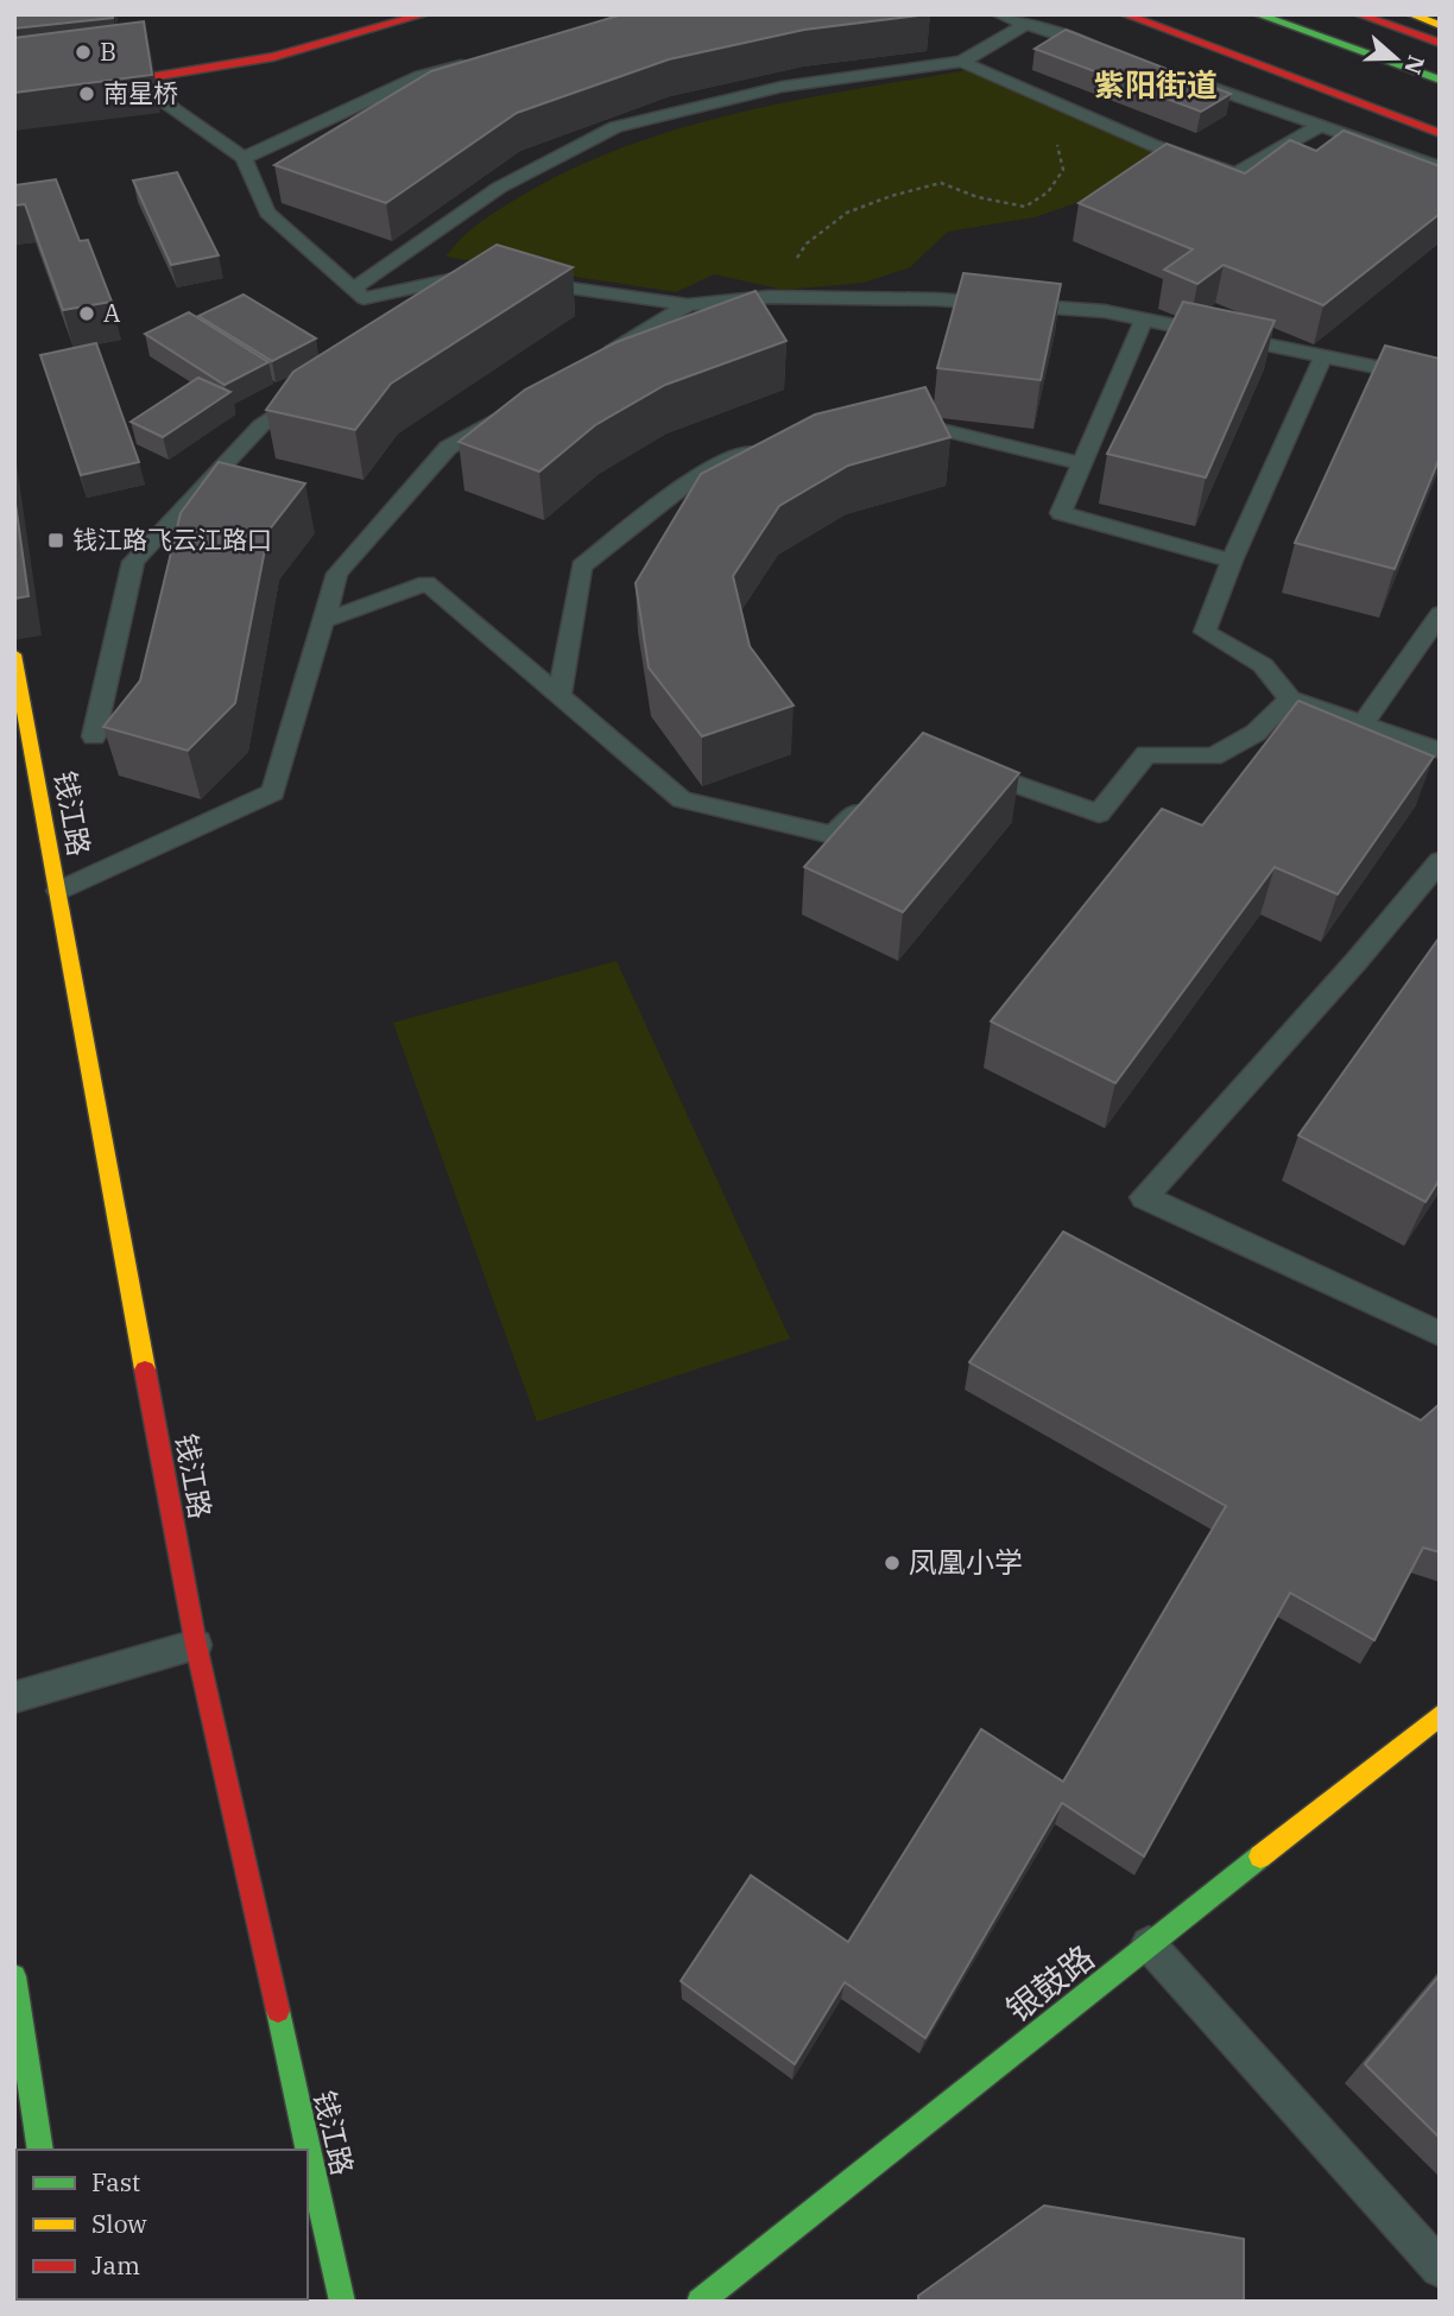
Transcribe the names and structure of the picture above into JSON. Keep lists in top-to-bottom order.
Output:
{
  "streets": {
    "main road": ["钱江路", "银鼓路"]
  },
  "districts": ["紫阳街道"],
  "places": {
    "other": [
      "B",
      "南星桥",
      "A",
      "凤凰小学"
    ],
    "transit": ["钱江路飞云江路口"]
  },
  "legend": ["Fast", "Slow", "Jam"],
  "north": "right"
}
